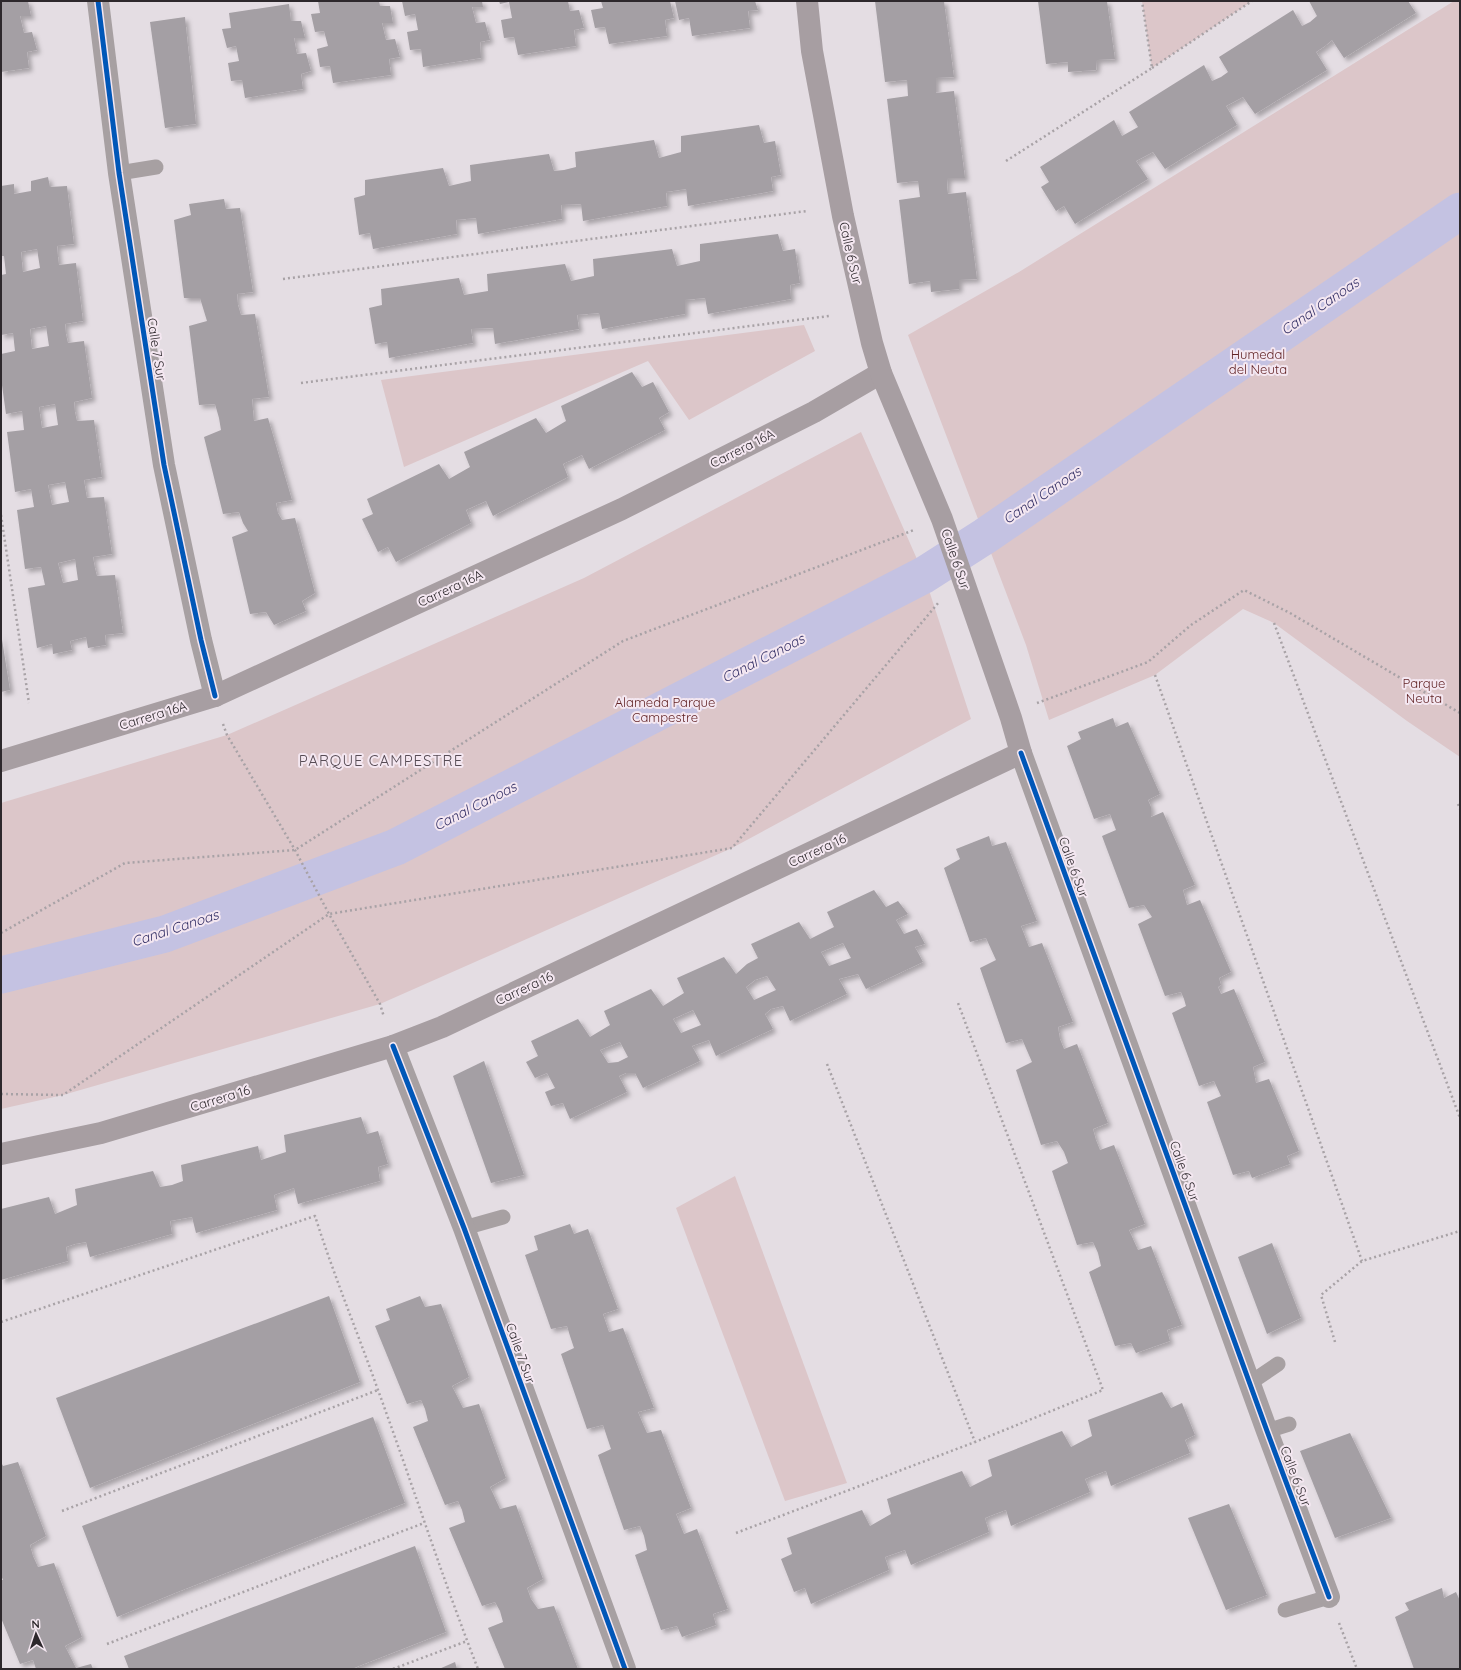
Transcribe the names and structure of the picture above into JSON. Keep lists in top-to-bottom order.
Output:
{
  "streets": {
    "main road": ["Calle 6 Sur", "Carrera 16A", "Carrera 16"],
    "street": ["Calle 7 Sur"]
  },
  "crossings": [
    ["Calle 6 Sur", "Carrera 16A"],
    ["Calle 6 Sur", "Carrera 16"],
    ["Calle 7 Sur", "Carrera 16A"],
    ["Calle 7 Sur", "Carrera 16"]
  ],
  "districts": ["PARQUE CAMPESTRE"],
  "water": ["Canal Canoas"],
  "parks": ["Humedal del Neuta", "Parque Neuta", "Alameda Parque Campestre"],
  "north": "top"
}
